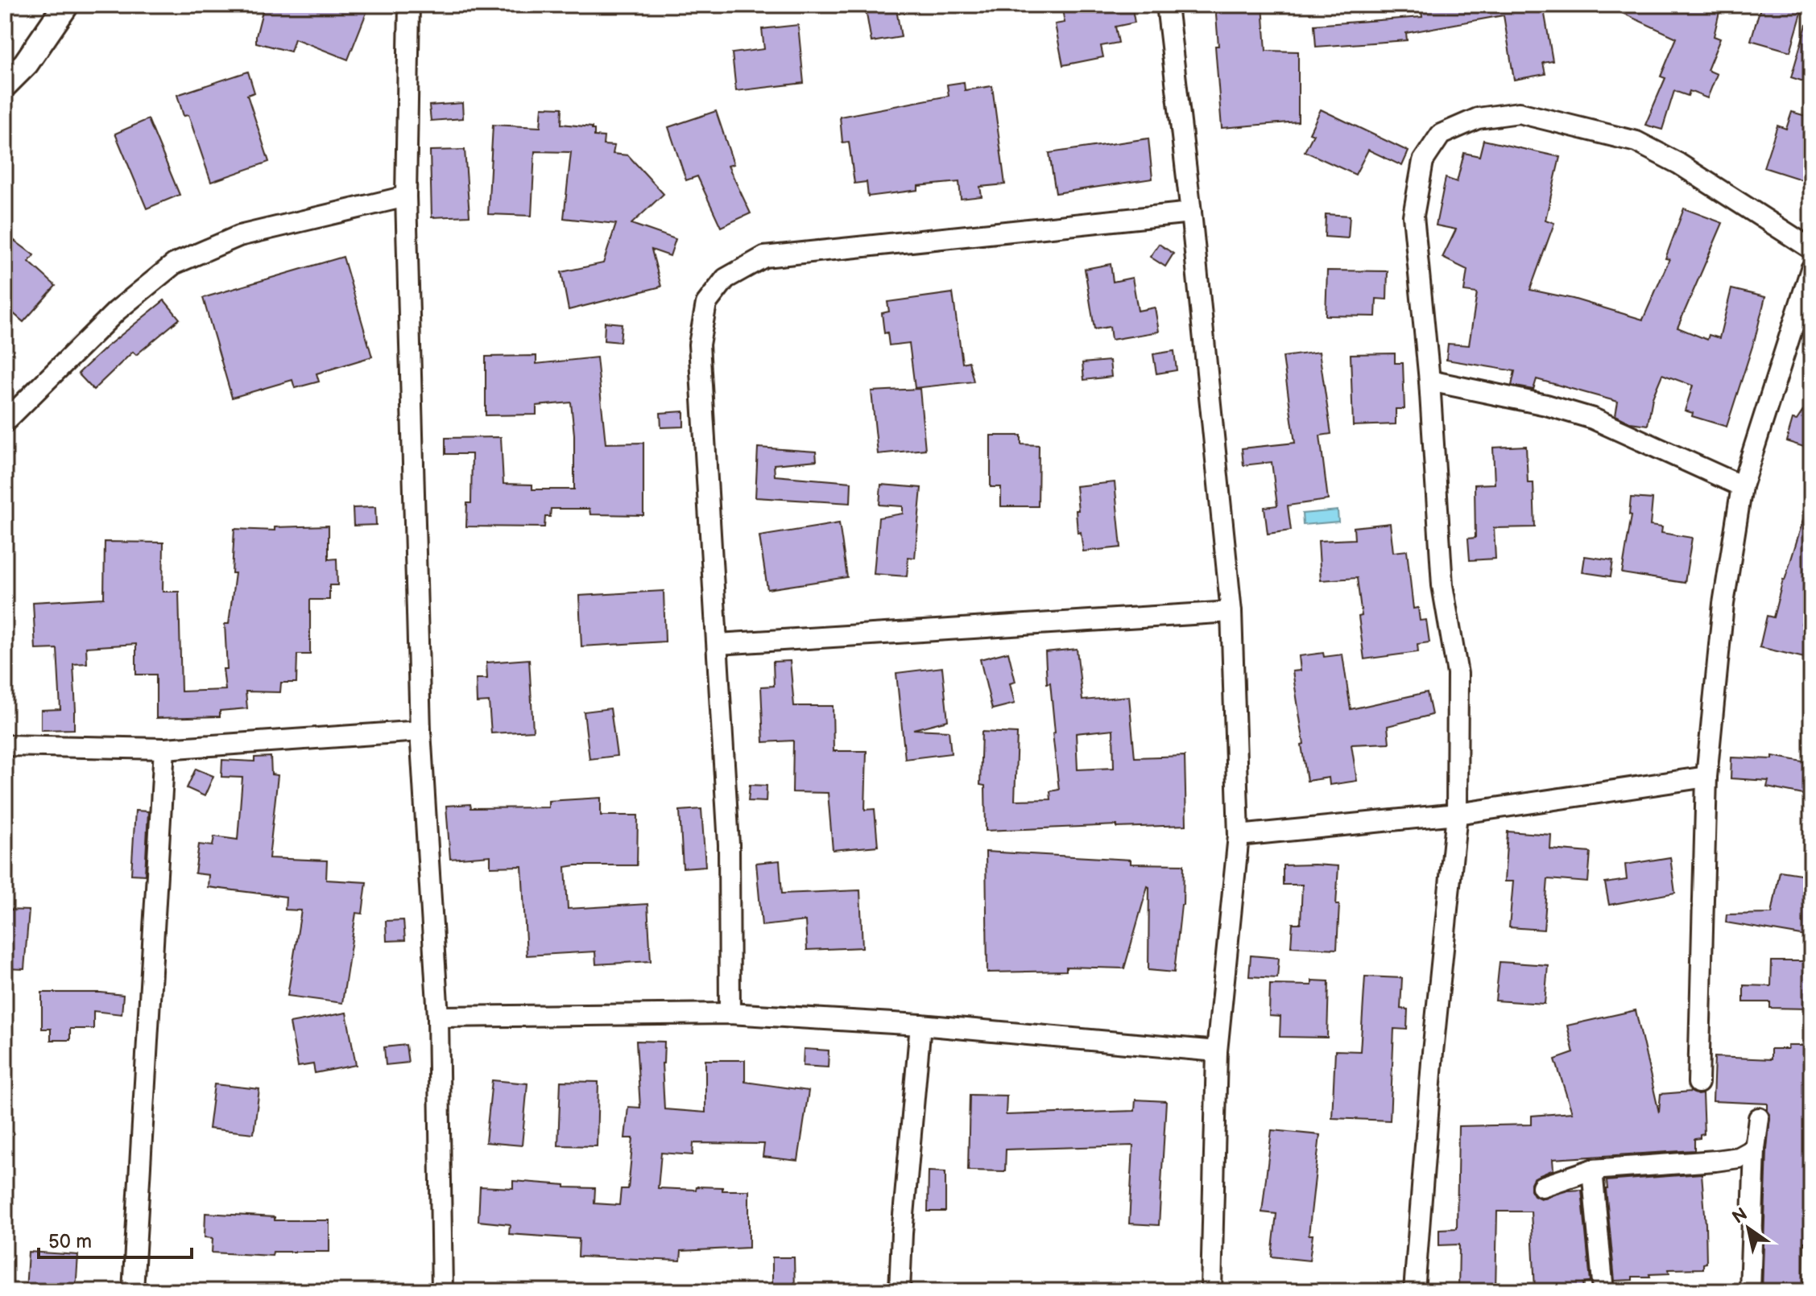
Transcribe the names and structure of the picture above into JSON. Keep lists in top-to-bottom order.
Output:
{
  "scale_bar": "50 m",
  "north": "top left"
}
